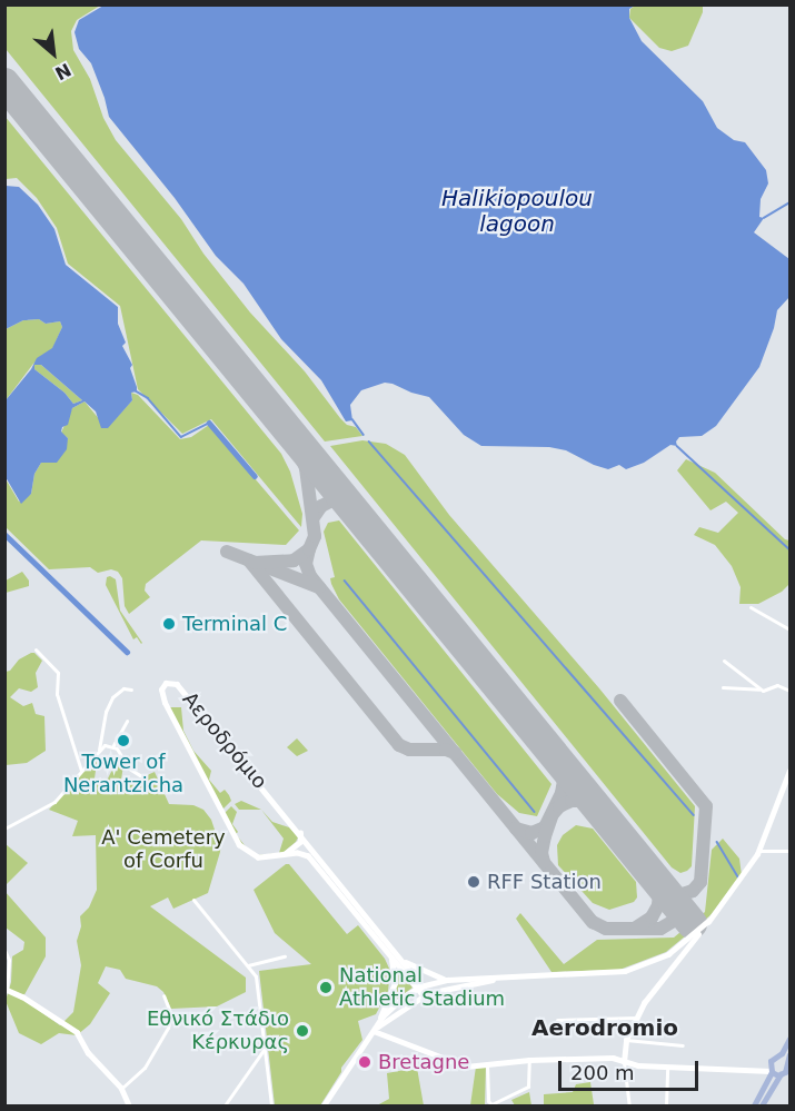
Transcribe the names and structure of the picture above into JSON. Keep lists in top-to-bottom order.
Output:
{
  "streets": {
    "main road": ["Αεροδρόμιο"]
  },
  "districts": ["Aerodromio"],
  "water": ["Halikiopoulou lagoon"],
  "parks": ["A' Cemetery of Corfu"],
  "places": [
    "Terminal C",
    "Tower of Nerantzicha",
    "RFF Station",
    "National Athletic Stadium",
    "Εθνικό Στάδιο Κέρκυρας",
    "Bretagne"
  ],
  "scale_bar": "200 m",
  "north": "bottom right"
}
